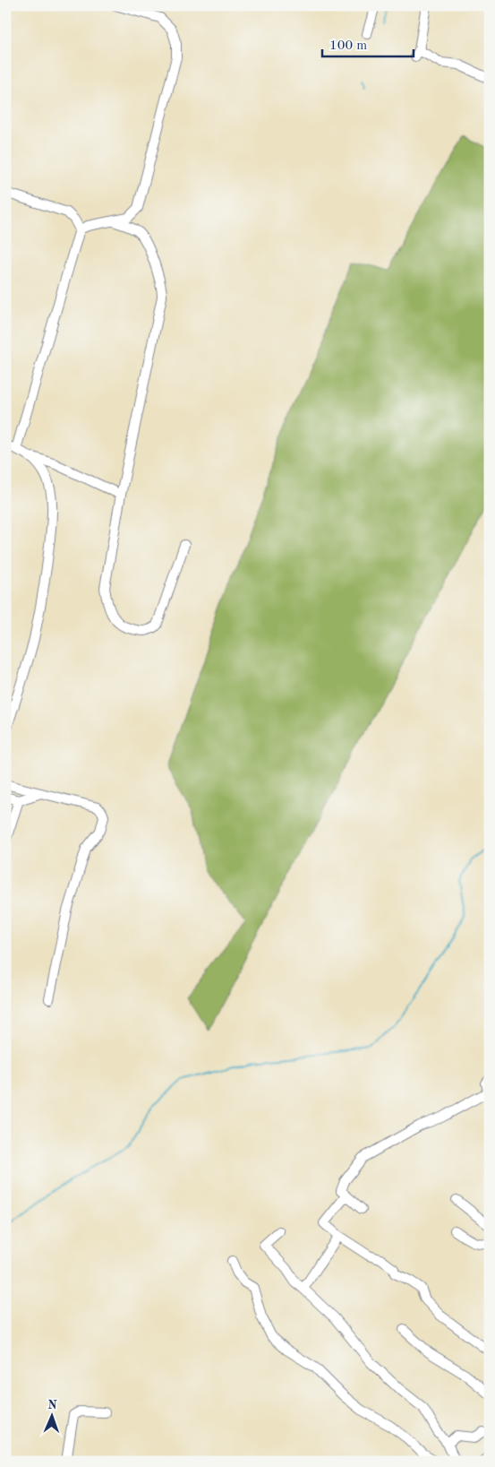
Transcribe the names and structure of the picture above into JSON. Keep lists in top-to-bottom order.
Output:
{
  "scale_bar": "100 m",
  "north": "top"
}
